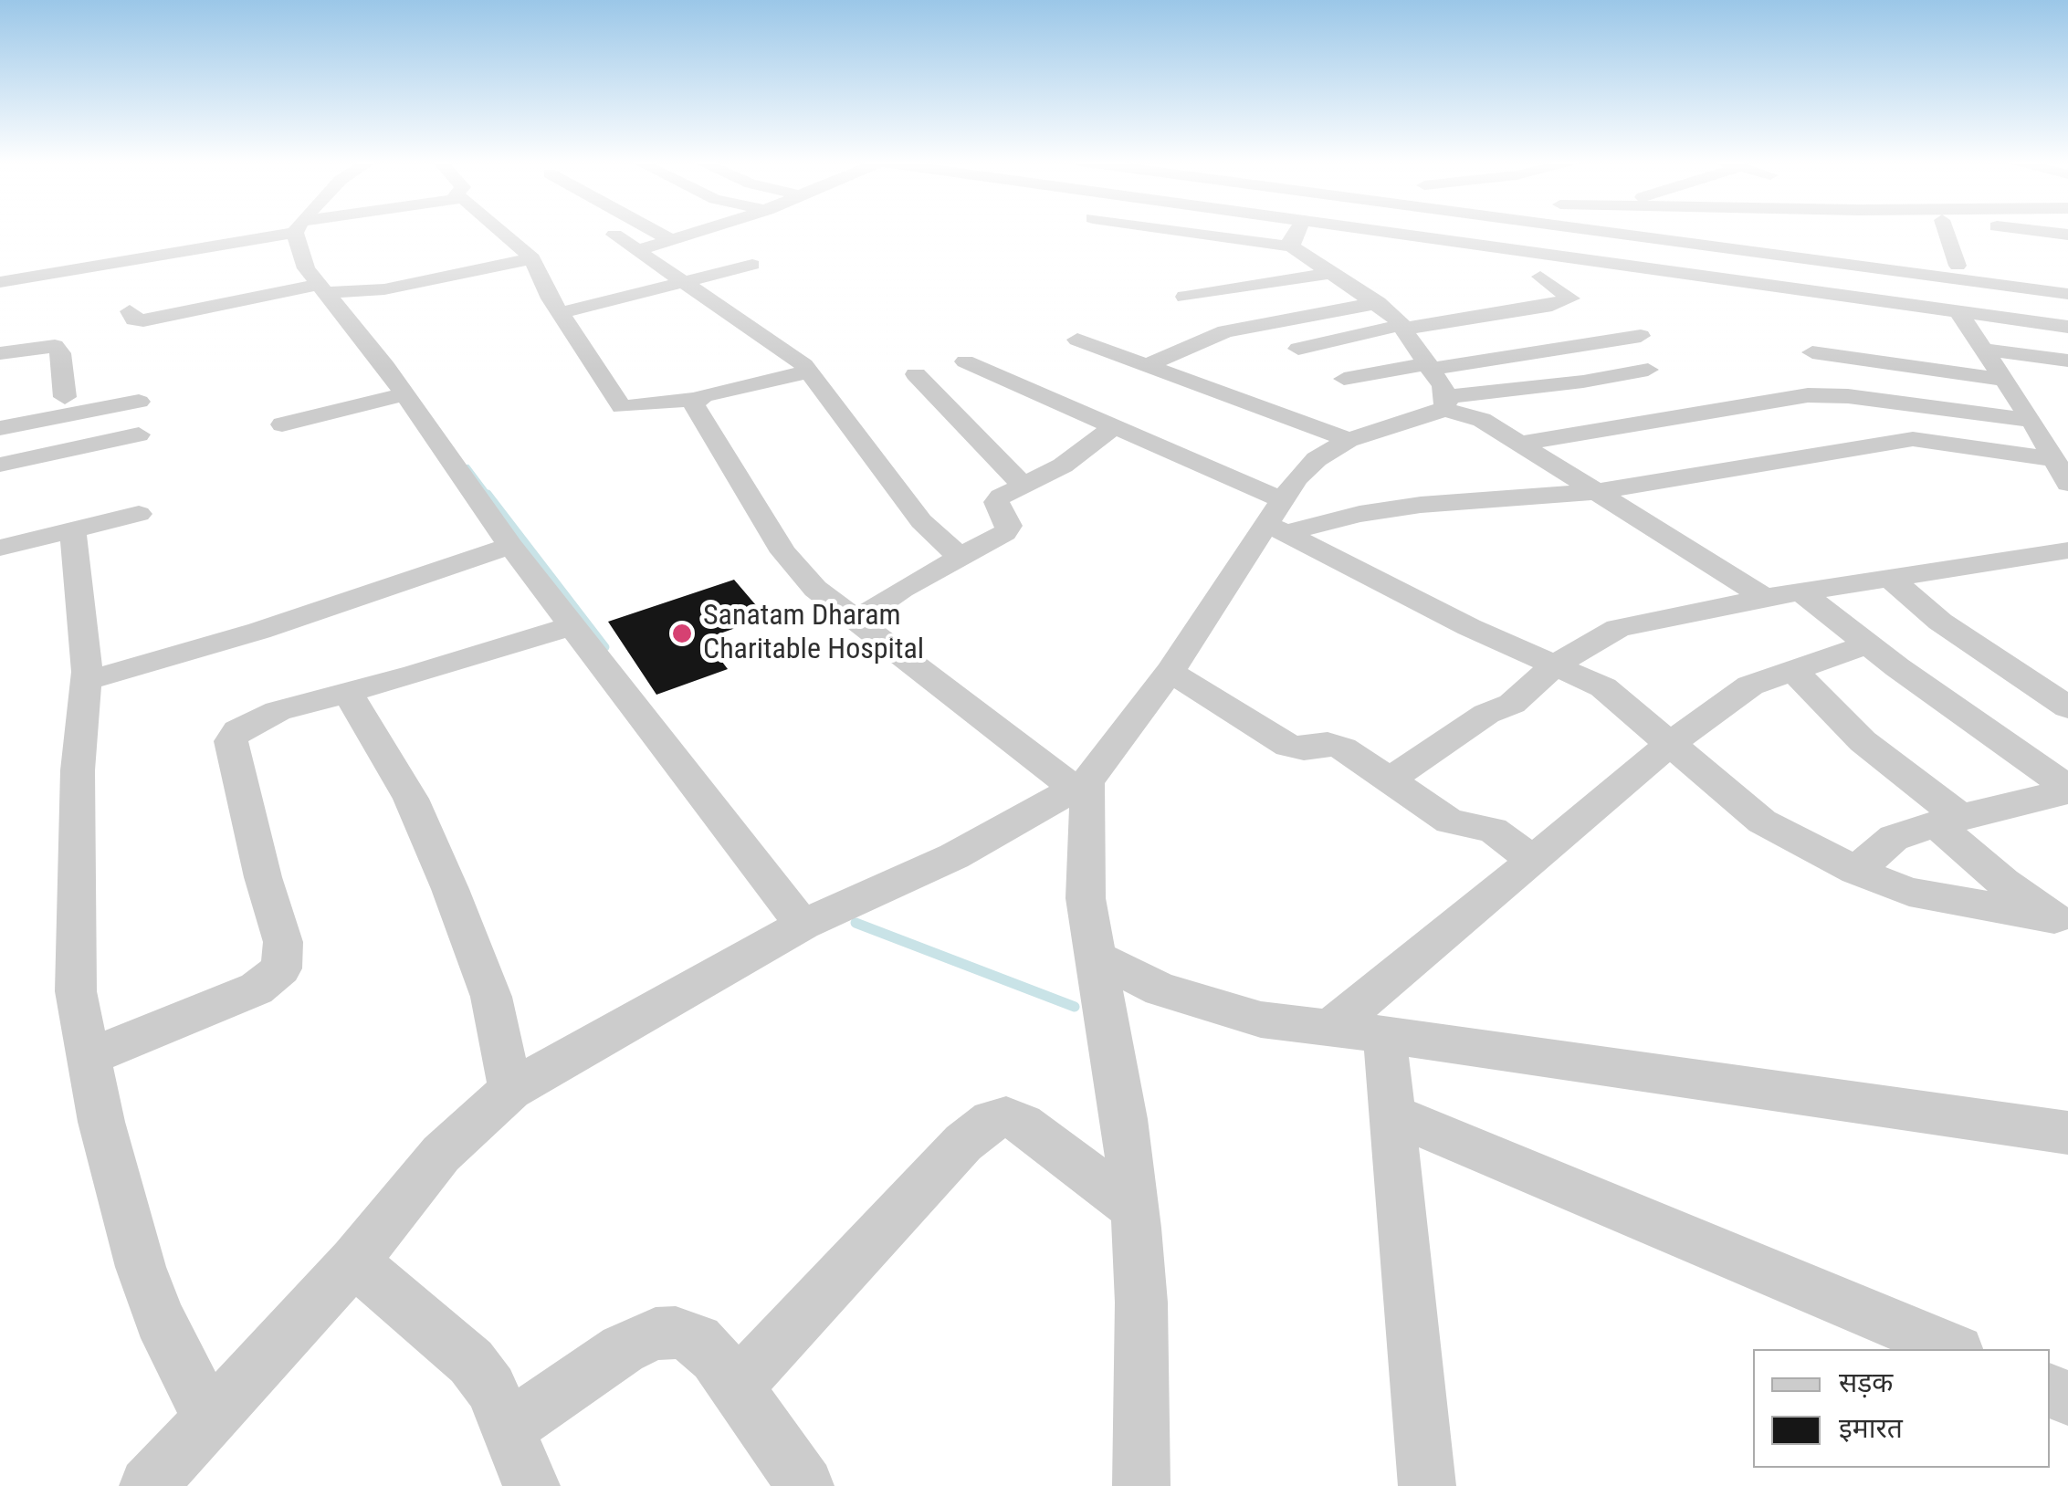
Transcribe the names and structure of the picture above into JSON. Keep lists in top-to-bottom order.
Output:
{
  "places": ["Sanatam Dharam Charitable Hospital"],
  "legend": ["सड़क", "इमारत"]
}
